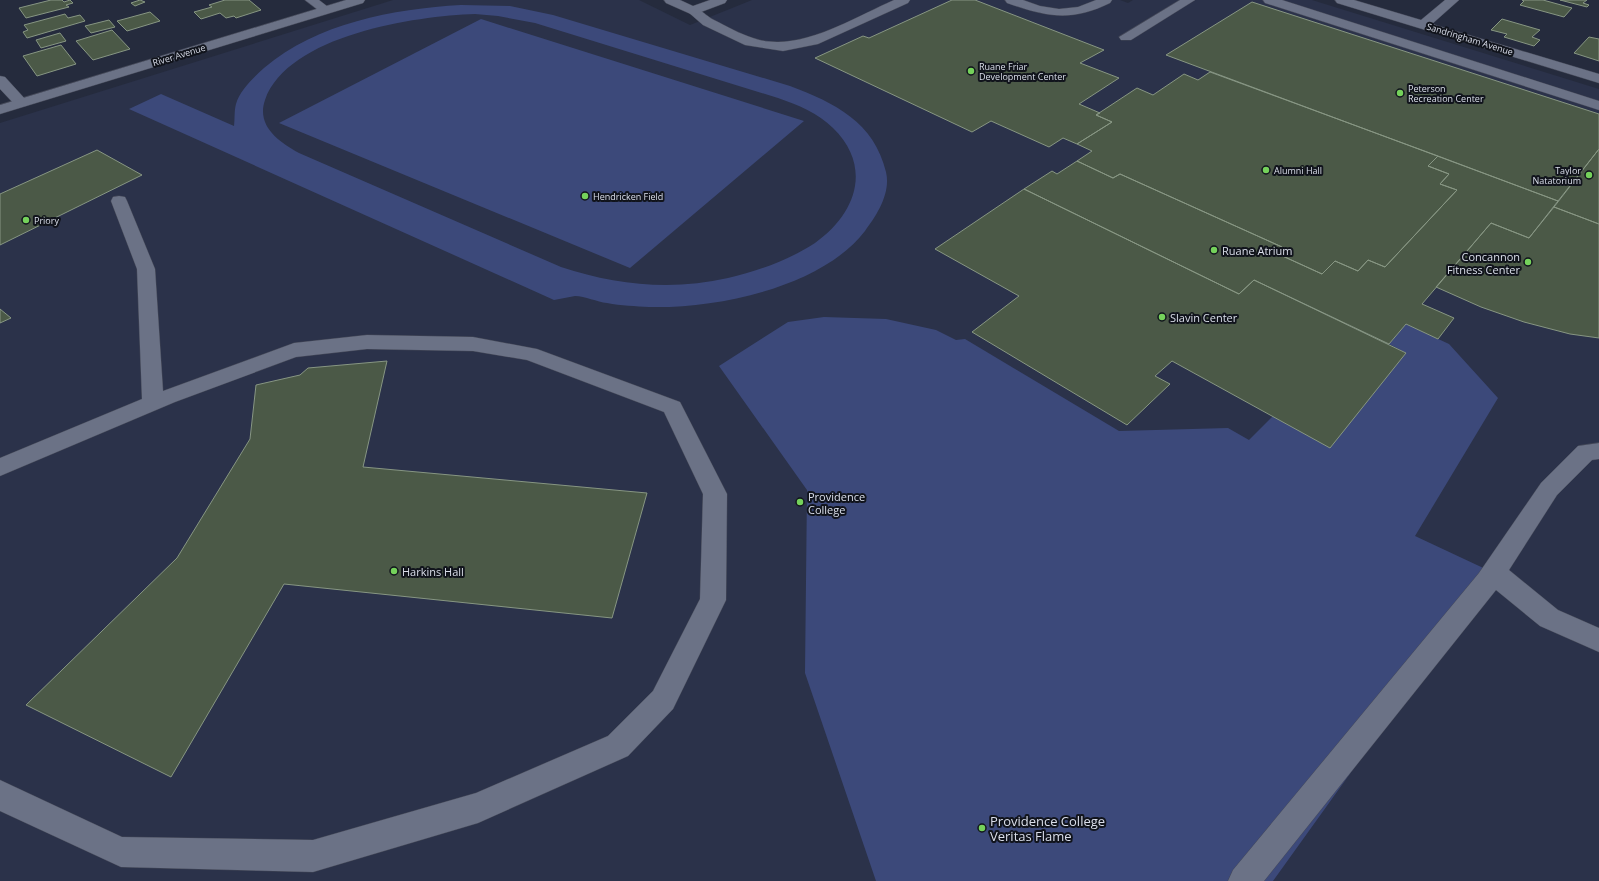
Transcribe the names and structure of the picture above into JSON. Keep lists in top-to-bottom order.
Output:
{
  "streets": {
    "street": ["Sandringham Avenue", "River Avenue"]
  },
  "places": [
    "Ruane Friar Development Center",
    "Peterson Recreation Center",
    "Alumni Hall",
    "Taylor Natatorium",
    "Hendricken Field",
    "Priory",
    "Ruane Atrium",
    "Concannon Fitness Center",
    "Slavin Center",
    "Providence College",
    "Harkins Hall",
    "Providence College Veritas Flame"
  ]
}
